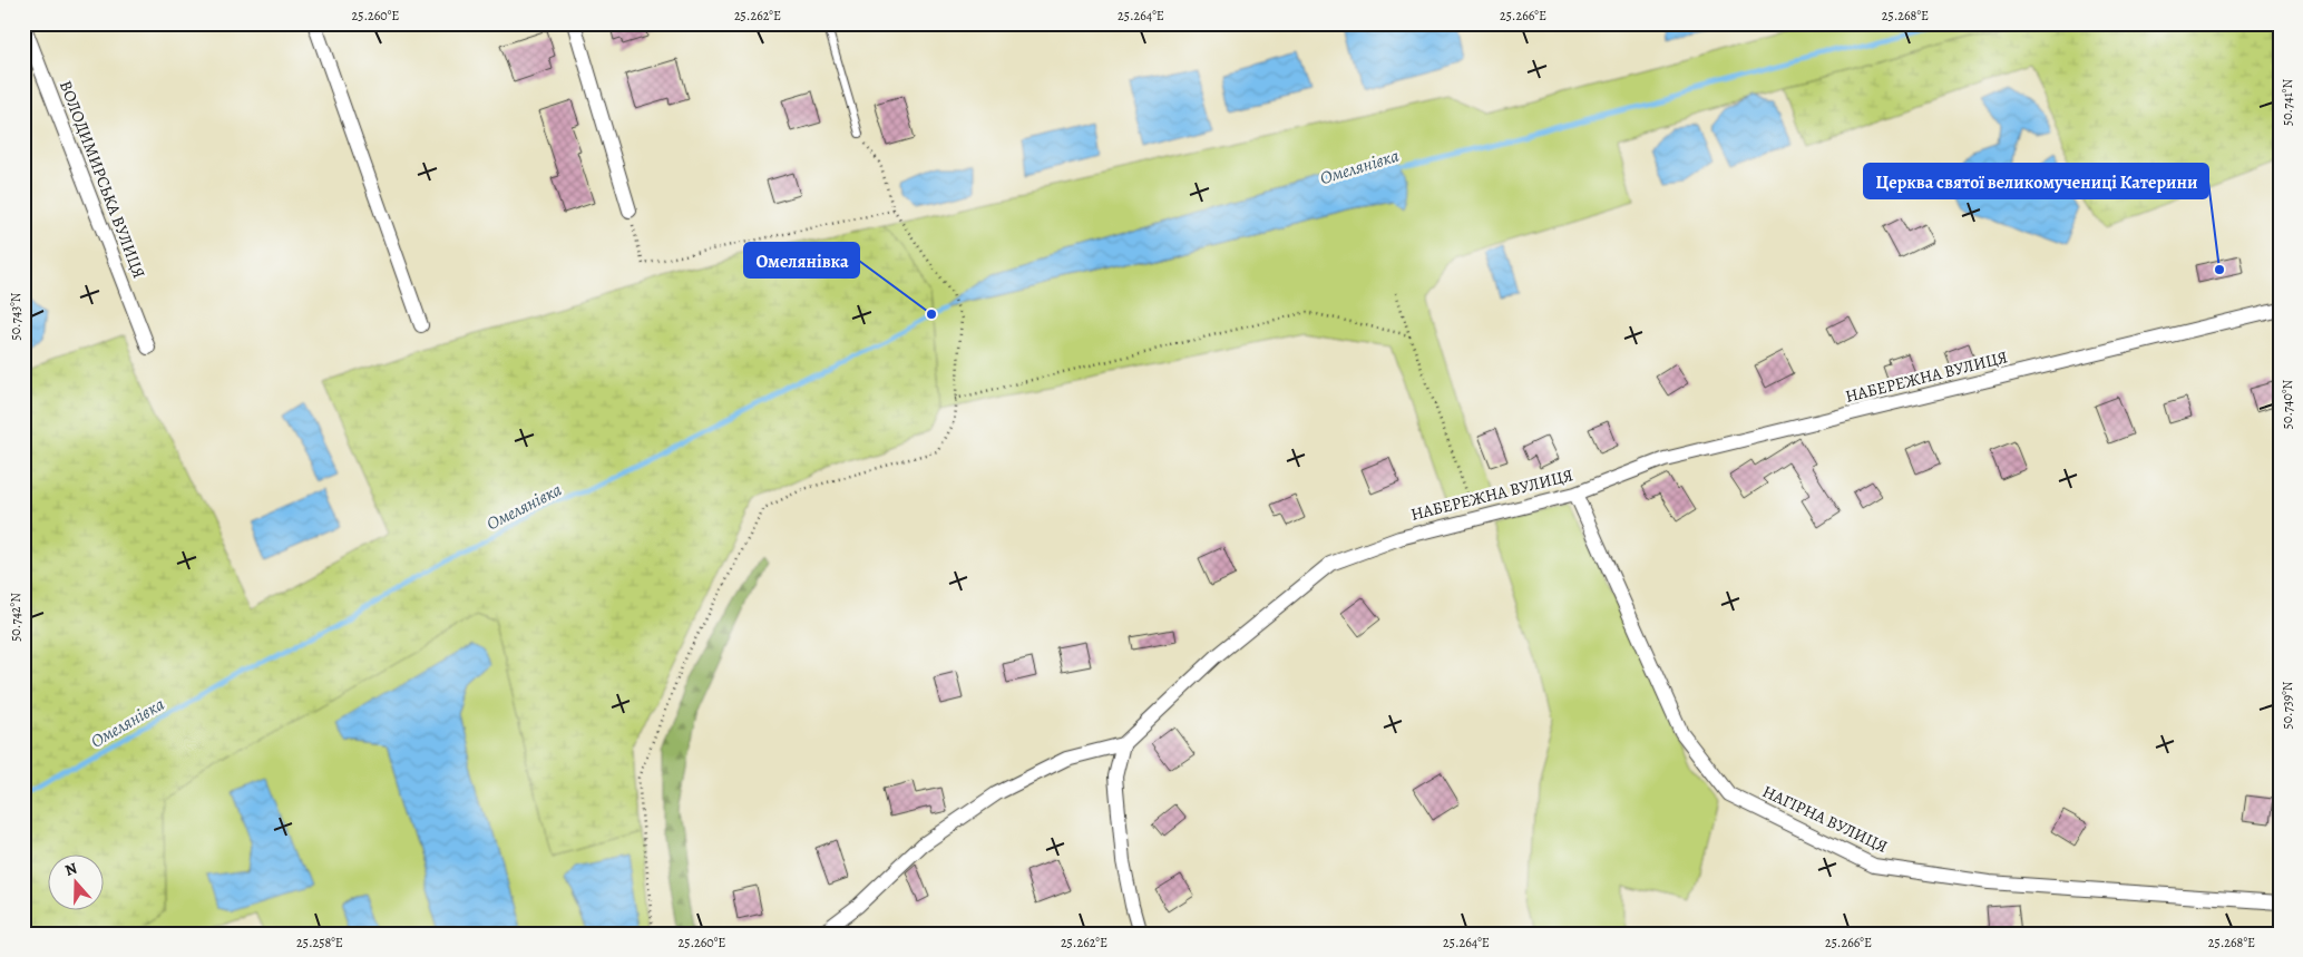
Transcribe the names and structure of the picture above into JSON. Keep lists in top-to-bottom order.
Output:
{
  "streets": {
    "street": ["ВОЛОДИМИРСЬКА ВУЛИЦЯ", "НАБЕРЕЖНА ВУЛИЦЯ", "НАГІРНА ВУЛИЦЯ"]
  },
  "crossings": [
    ["НАБЕРЕЖНА ВУЛИЦЯ", "НАГІРНА ВУЛИЦЯ"]
  ],
  "water": ["Омелянівка"],
  "places": ["Церква святої великомучениці Катерини", "Омелянівка"],
  "north": "top",
  "coordinates": [
    "25.260°E",
    "25.262°E",
    "25.264°E",
    "25.266°E",
    "25.268°E",
    "50.741°N",
    "50.743°N",
    "50.740°N",
    "50.742°N",
    "50.739°N",
    "25.258°E"
  ]
}
